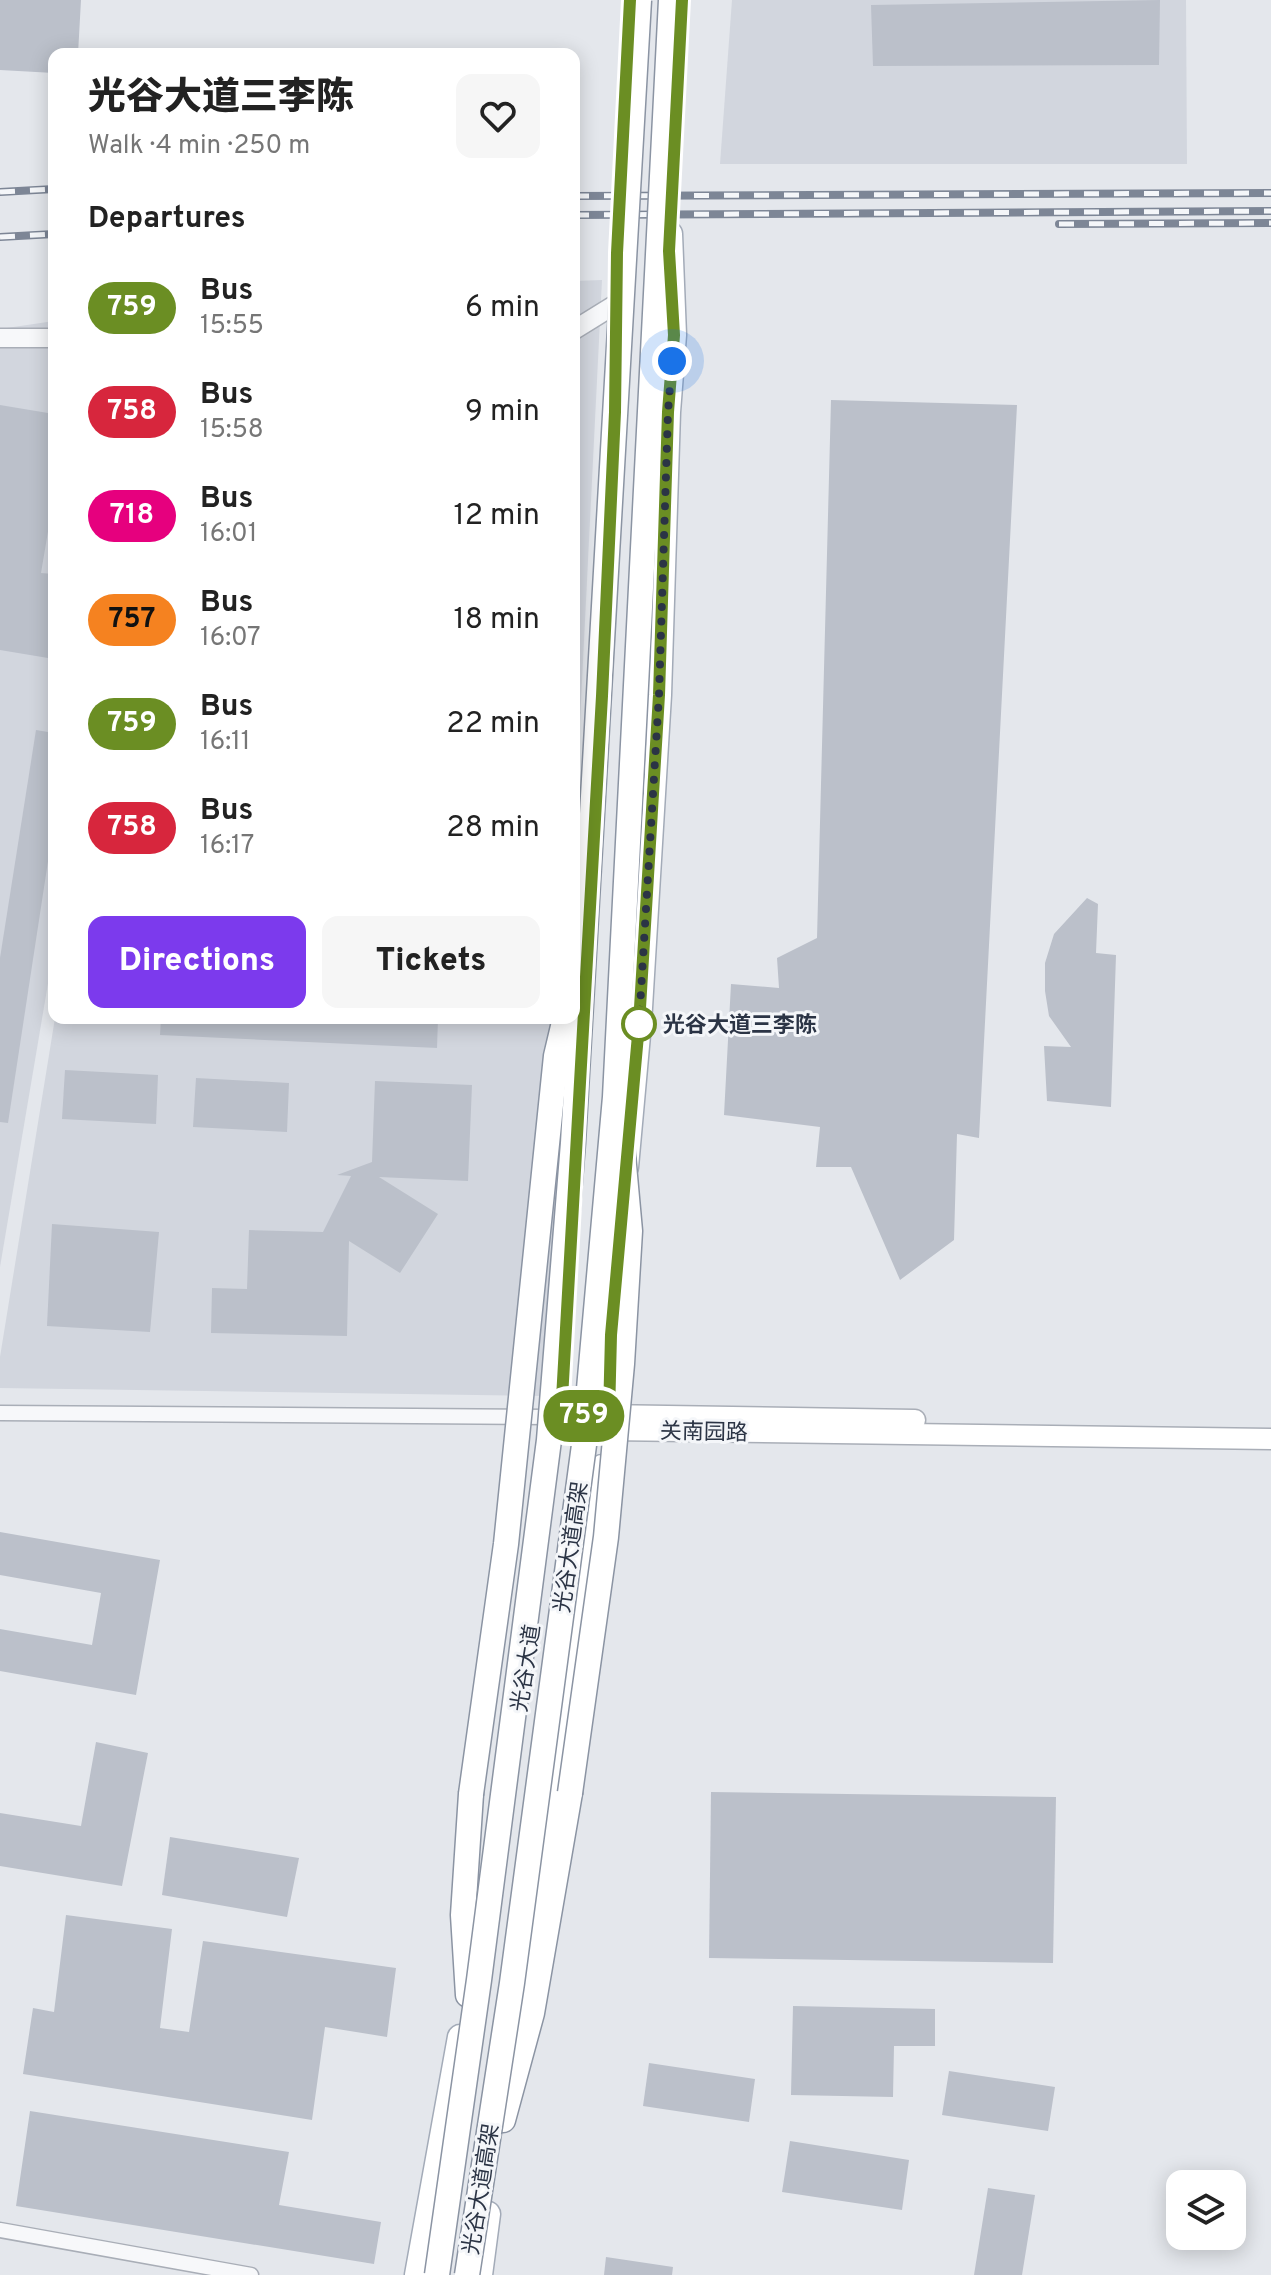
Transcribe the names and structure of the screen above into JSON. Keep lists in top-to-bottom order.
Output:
{
  "streets": {
    "main road": ["关南园路", "光谷大道高架", "光谷大道"]
  },
  "crossings": [
    ["关南园路", "光谷大道"]
  ],
  "places": ["光谷大道三李陈"],
  "lines": ["bus line 759"],
  "page": {
    "on_map": "759",
    "heading": [
      ["光谷大道三李陈", "Walk · 4 min · 250 m"],
      "Departures"
    ],
    "list": [
      {
        "mark": "759",
        "name": "Bus",
        "note": "15:55",
        "value": "6 min"
      },
      {
        "mark": "758",
        "name": "Bus",
        "note": "15:58",
        "value": "9 min"
      },
      {
        "mark": "718",
        "name": "Bus",
        "note": "16:01",
        "value": "12 min"
      },
      {
        "mark": "757",
        "name": "Bus",
        "note": "16:07",
        "value": "18 min"
      },
      {
        "mark": "759",
        "name": "Bus",
        "note": "16:11",
        "value": "22 min"
      },
      {
        "mark": "758",
        "name": "Bus",
        "note": "16:17",
        "value": "28 min"
      }
    ],
    "buttons": ["Directions", "Tickets"]
  }
}
